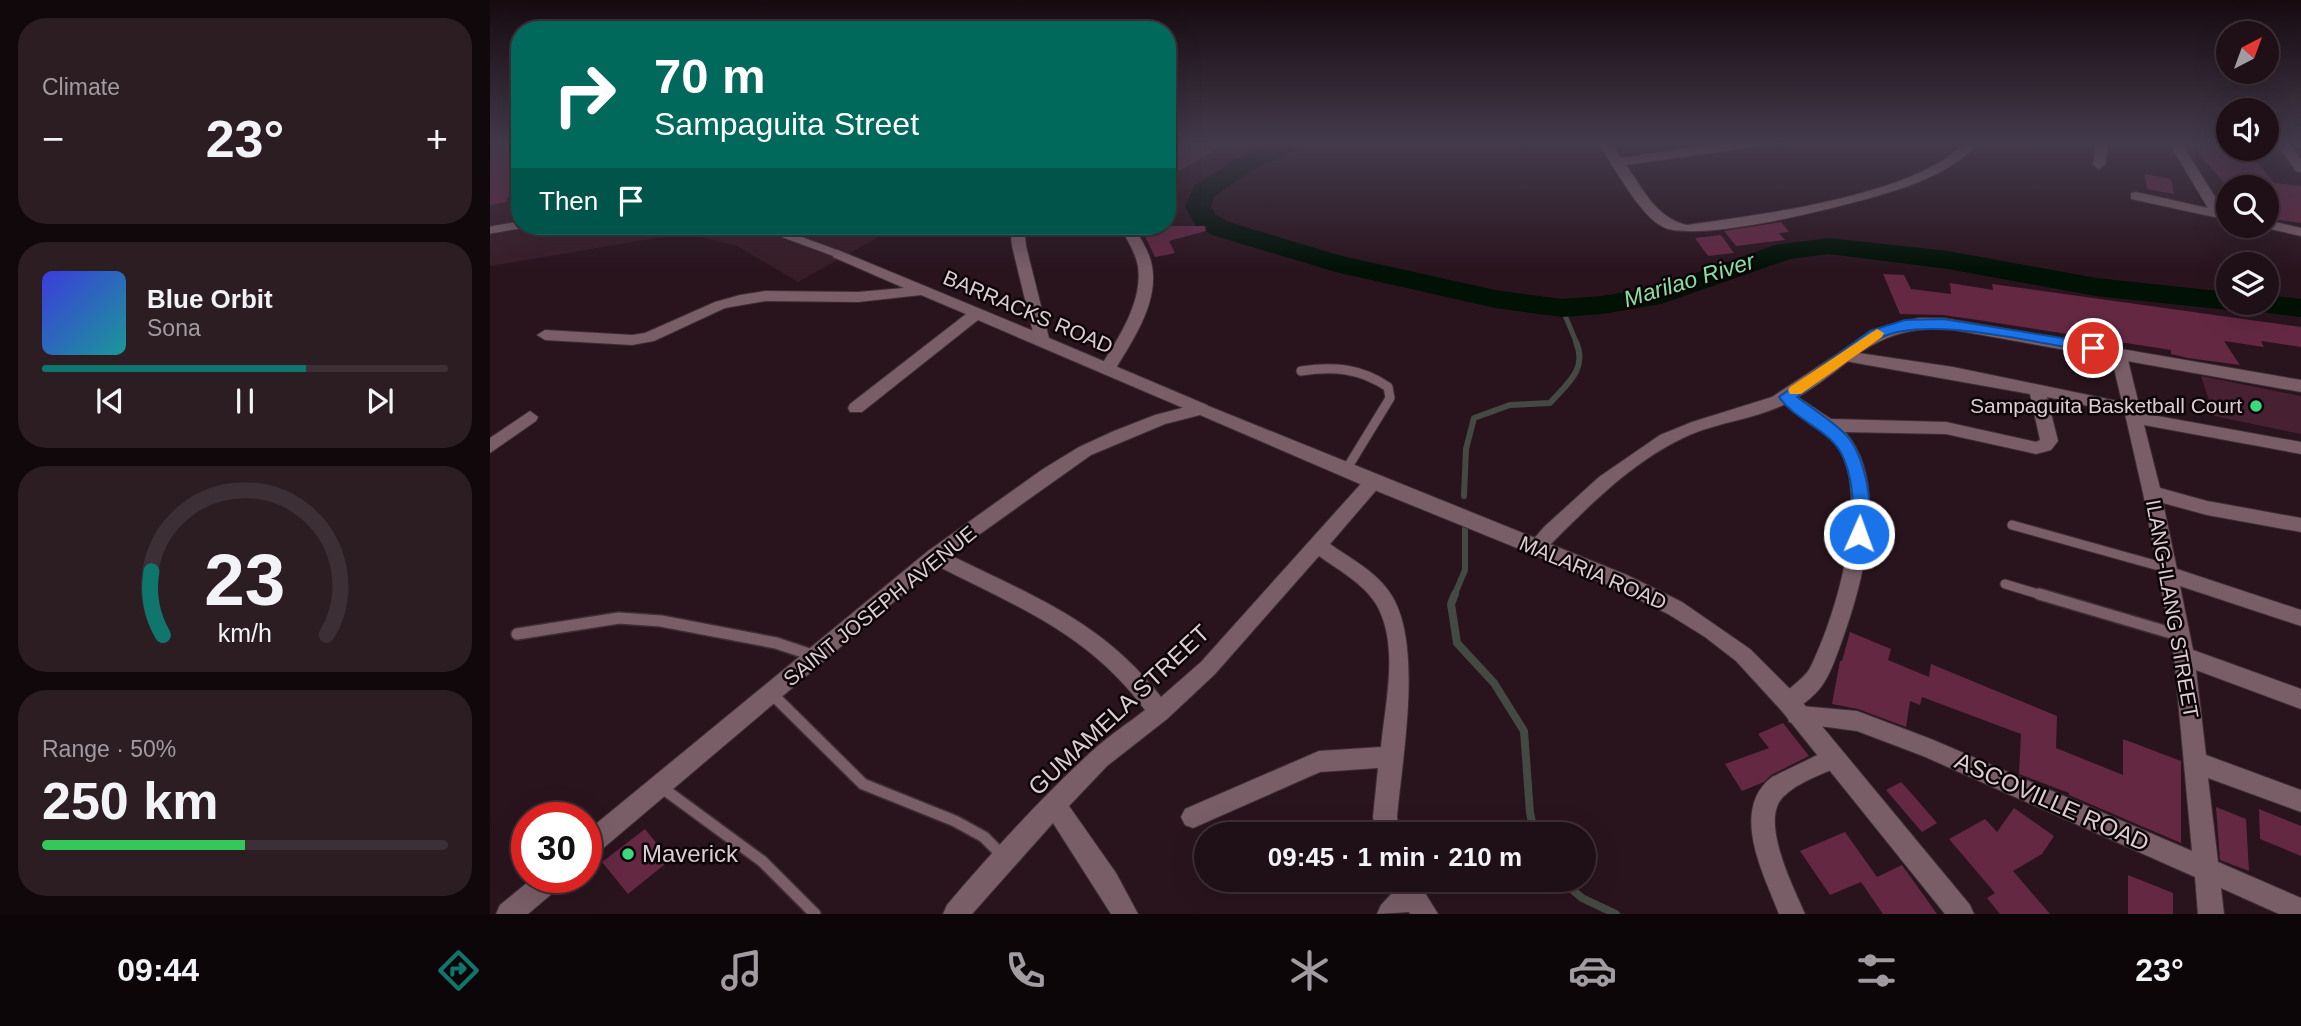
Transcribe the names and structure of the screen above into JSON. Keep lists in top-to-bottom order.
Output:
{
  "streets": {
    "street": [
      "BARRACKS ROAD",
      "MALARIA ROAD",
      "SAINT JOSEPH AVENUE",
      "ILANG-ILANG STREET",
      "GUMAMELA STREET",
      "ASCOVILLE ROAD"
    ]
  },
  "crossings": [
    ["BARRACKS ROAD", "MALARIA ROAD"],
    ["BARRACKS ROAD", "SAINT JOSEPH AVENUE"],
    ["MALARIA ROAD", "SAINT JOSEPH AVENUE"],
    ["MALARIA ROAD", "GUMAMELA STREET"],
    ["MALARIA ROAD", "ASCOVILLE ROAD"],
    ["ILANG-ILANG STREET", "ASCOVILLE ROAD"]
  ],
  "water": ["Marilao River"],
  "places": ["Sampaguita Basketball Court", "Maverick"],
  "north": "top right",
  "page": {
    "tile": [
      "Climate",
      ["Range · 50%", "250 km"]
    ],
    "turn": ["70 m", "Sampaguita Street"],
    "heat": ["−", "23°", "+"],
    "then": "Then",
    "song": ["Blue Orbit", "Sona"],
    "limit": "30",
    "trip": "09:45 · 1 min · 210 m",
    "tabs": ["09:44", "23°"],
    "gauge": ["23", "km/h"]
  }
}
